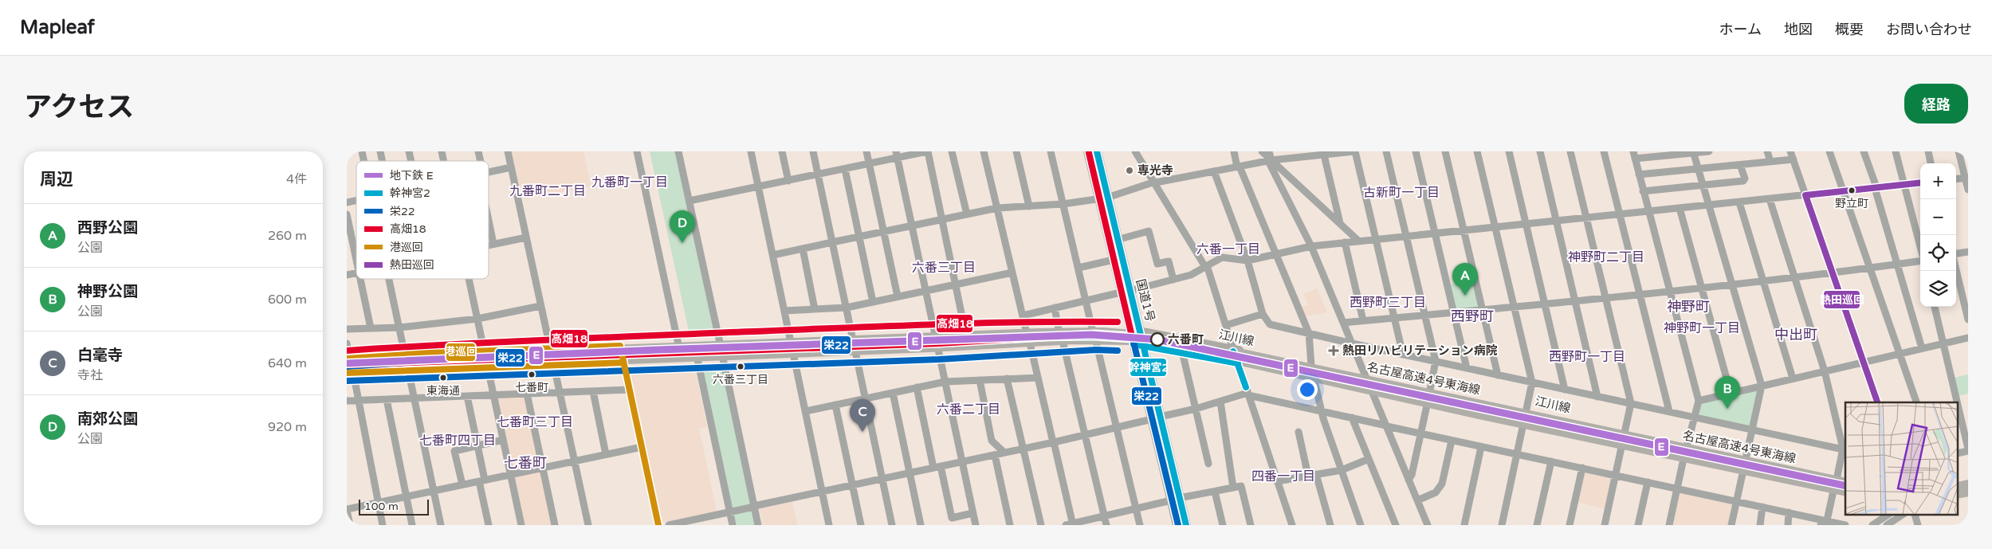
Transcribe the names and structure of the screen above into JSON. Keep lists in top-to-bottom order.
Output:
{
  "streets": {
    "highway": ["国道1号", "名古屋高速4号東海線"],
    "main road": ["江川線"]
  },
  "crossings": [
    ["国道1号", "江川線"],
    ["江川線", "名古屋高速4号東海線"]
  ],
  "districts": [
    "九番町一丁目",
    "九番町二丁目",
    "古新町一丁目",
    "六番一丁目",
    "神野町二丁目",
    "六番三丁目",
    "西野町三丁目",
    "神野町",
    "西野町",
    "神野町一丁目",
    "中出町",
    "西野町一丁目",
    "六番二丁目",
    "七番町三丁目",
    "七番町四丁目",
    "七番町",
    "四番一丁目"
  ],
  "places": {
    "other": [
      "専光寺",
      "野立町",
      "六番町",
      "六番三丁目",
      "七番町",
      "東海通"
    ],
    "health": ["熱田リハビリテーション病院"]
  },
  "lines": [
    "transit line 幹神宮2",
    "transit line 高畑18",
    "transit line 熱田巡回",
    "metro line E",
    "transit line 栄22",
    "transit line 港巡回"
  ],
  "legend": [
    "地下鉄 E",
    "幹神宮2",
    "栄22",
    "高畑18",
    "港巡回",
    "熱田巡回"
  ],
  "scale_bar": "100 m",
  "page": {
    "header": "Mapleaf",
    "nav": [
      "ホーム",
      "地図",
      "概要",
      "お問い合わせ"
    ],
    "title": "アクセス",
    "buttons": "経路",
    "heading": ["周辺", "4件"],
    "map_buttons": ["+", "−"],
    "list": [
      {
        "mark": "A",
        "name": "西野公園",
        "note": "公園",
        "value": "260 m"
      },
      {
        "mark": "B",
        "name": "神野公園",
        "note": "公園",
        "value": "600 m"
      },
      {
        "mark": "C",
        "name": "白毫寺",
        "note": "寺社",
        "value": "640 m"
      },
      {
        "mark": "D",
        "name": "南郊公園",
        "note": "公園",
        "value": "920 m"
      }
    ],
    "pins": [
      "D",
      "A",
      "B",
      "C"
    ],
    "scale": "100 m"
  }
}
